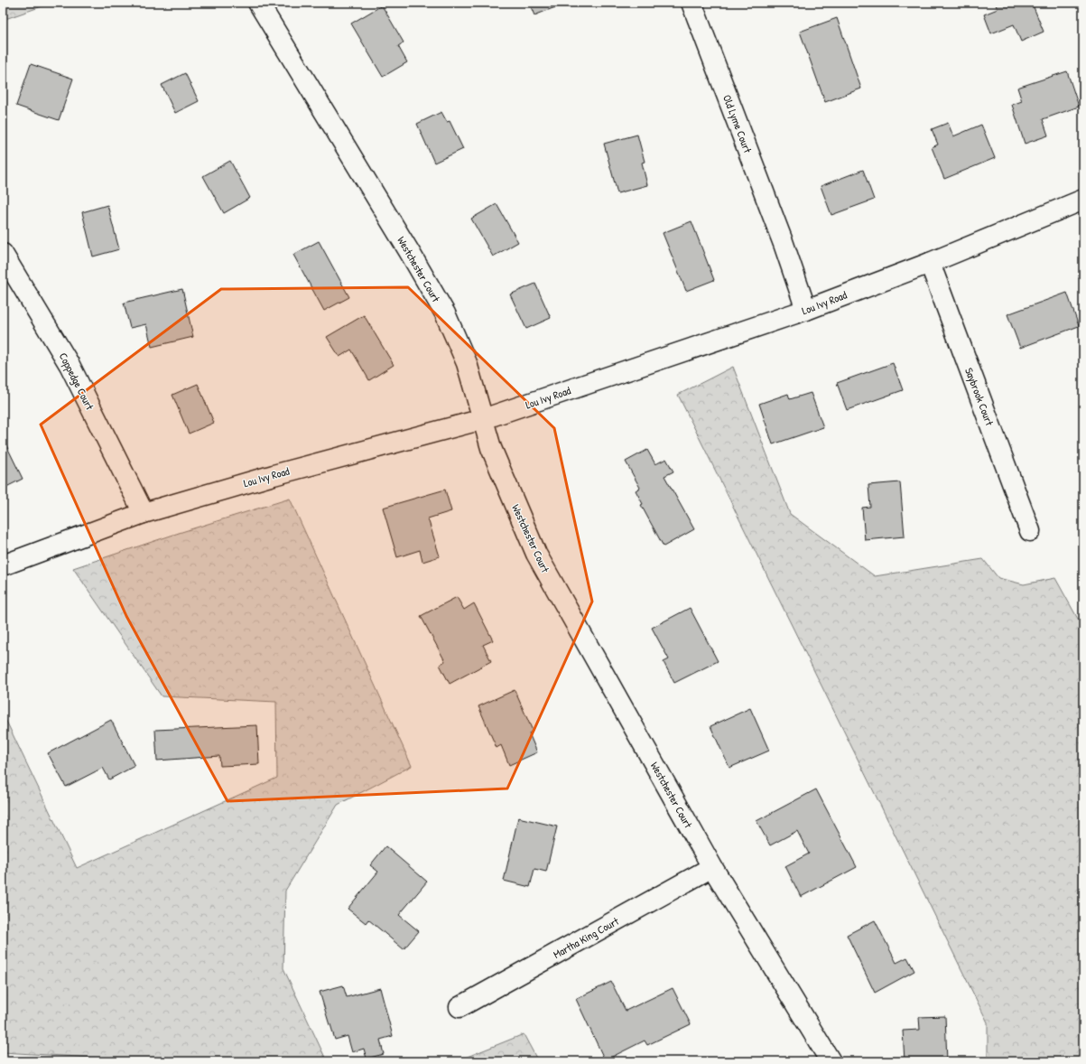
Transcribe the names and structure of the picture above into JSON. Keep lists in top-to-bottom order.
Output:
{
  "streets": {
    "street": [
      "Old Lyme Court",
      "Westchester Court",
      "Lou Ivy Road",
      "Coppedge Court",
      "Saybrook Court",
      "Martha King Court"
    ]
  },
  "crossings": [
    ["Old Lyme Court", "Lou Ivy Road"],
    ["Westchester Court", "Lou Ivy Road"],
    ["Westchester Court", "Martha King Court"],
    ["Lou Ivy Road", "Coppedge Court"],
    ["Lou Ivy Road", "Saybrook Court"]
  ]
}
